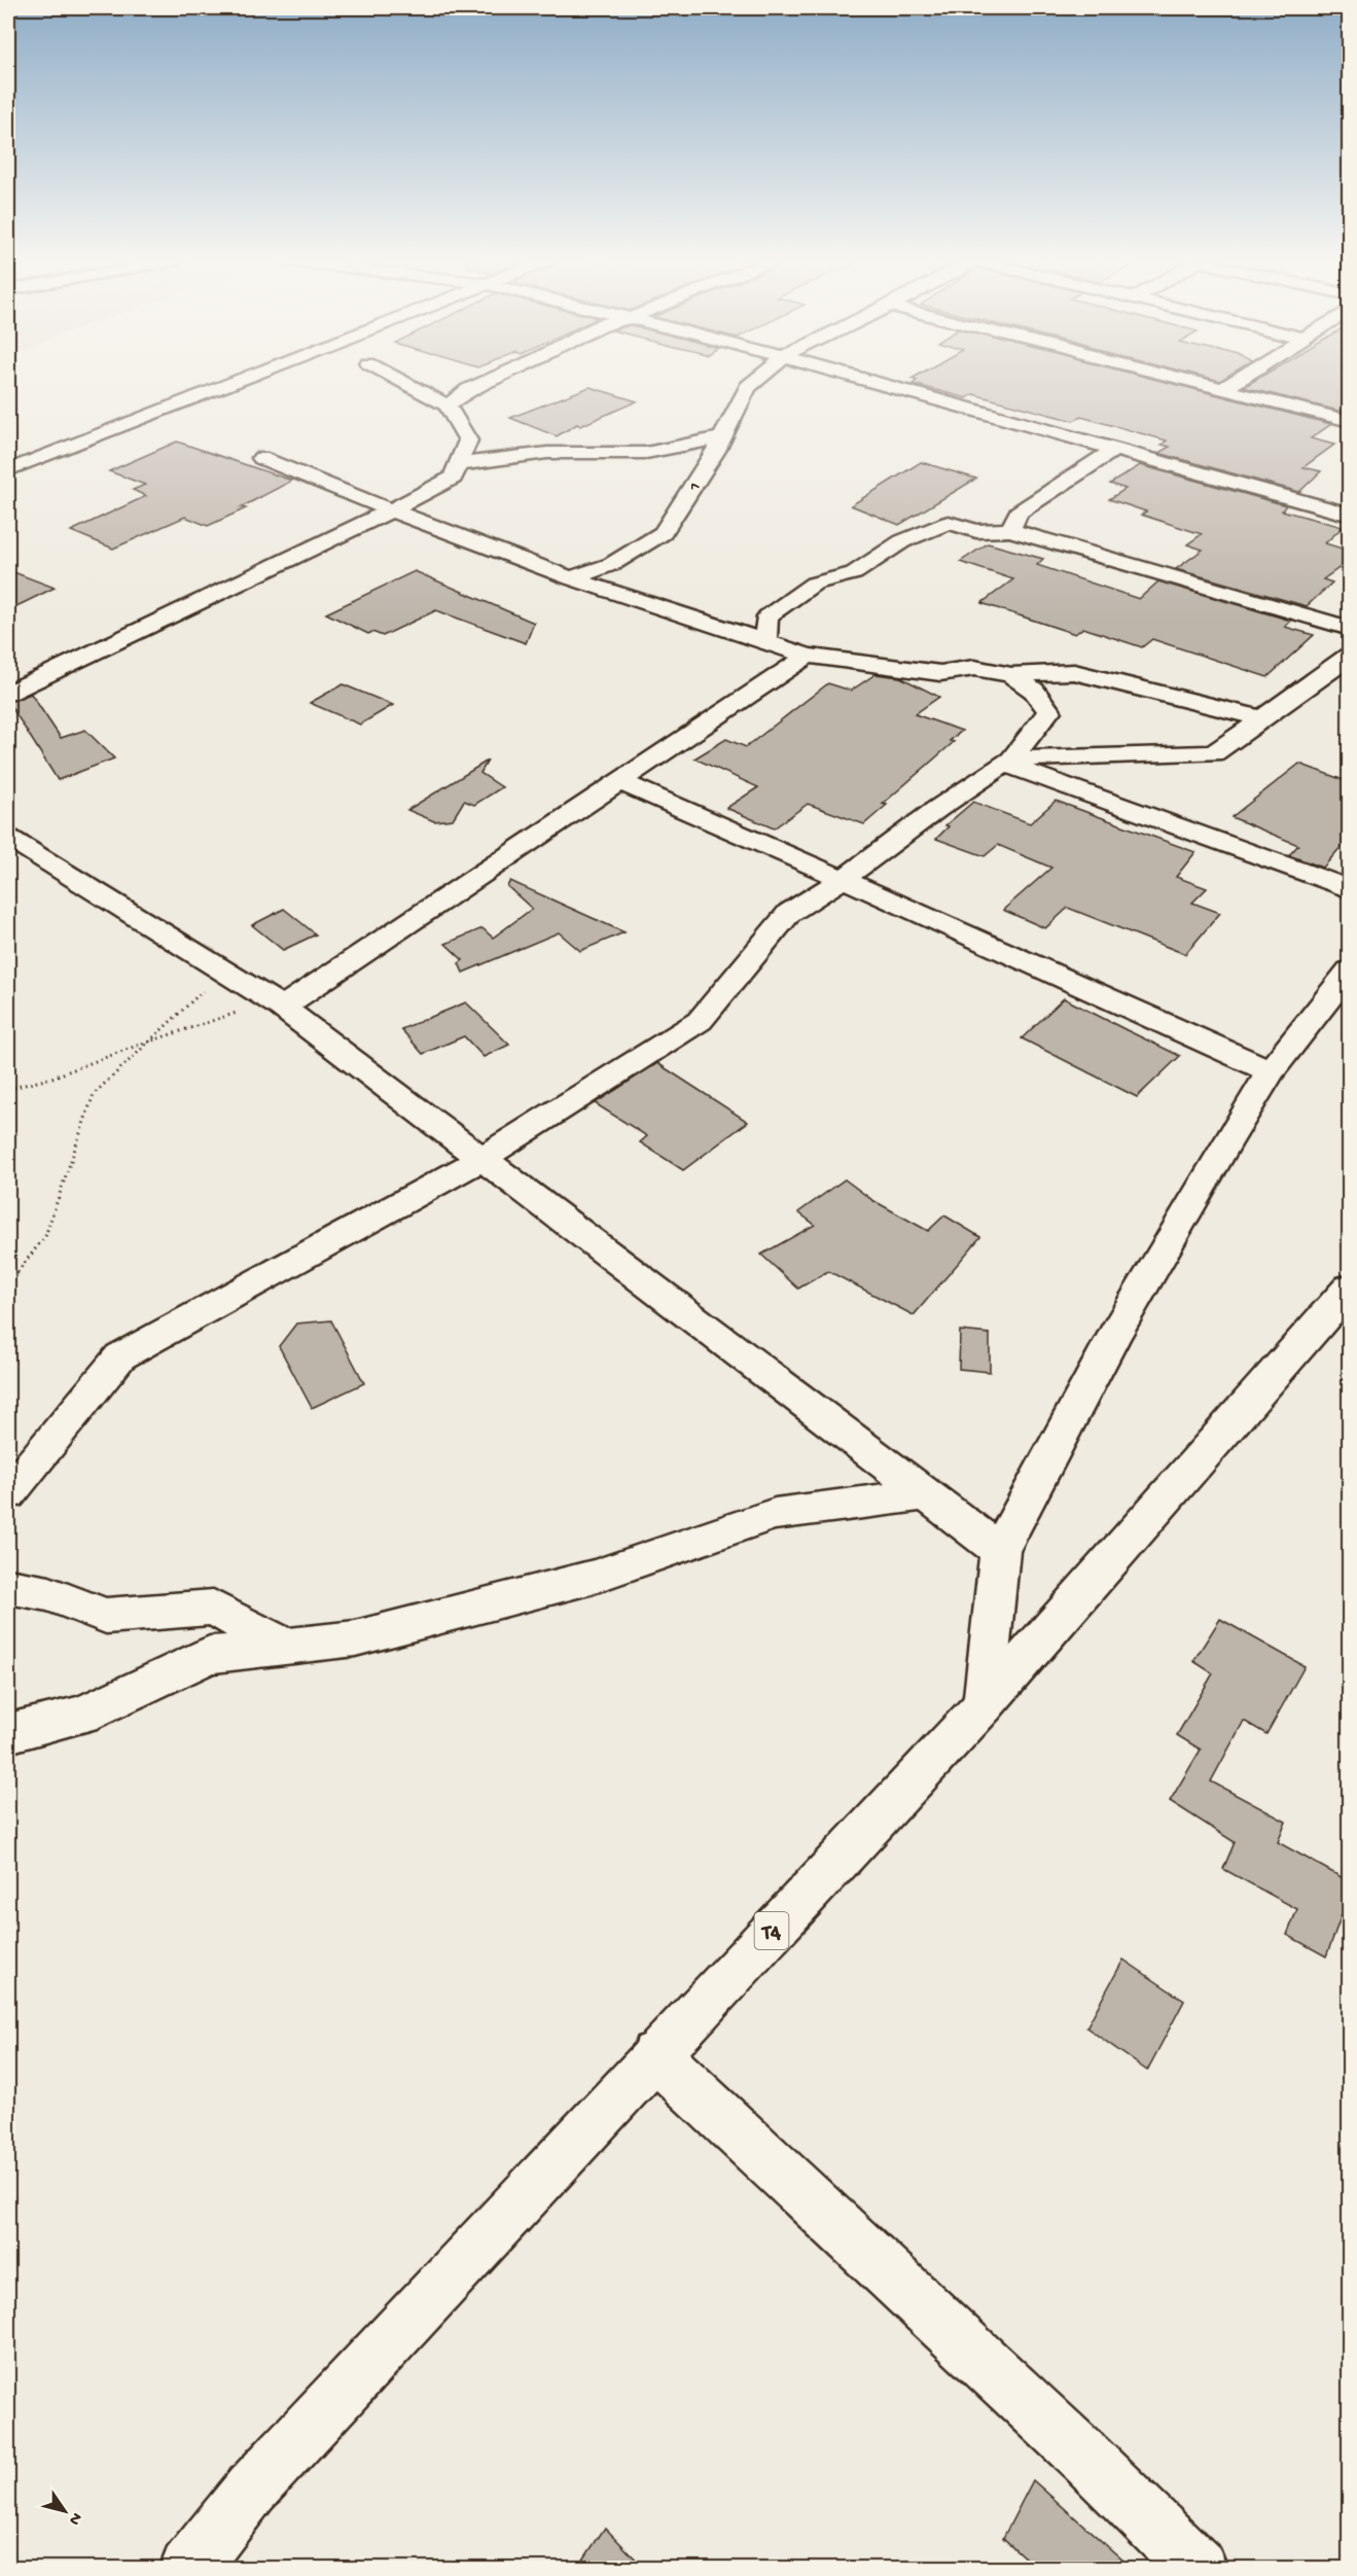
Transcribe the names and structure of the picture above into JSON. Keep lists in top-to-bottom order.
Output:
{
  "streets": {
    "main road": ["1", "T4"]
  },
  "north": "bottom right"
}
